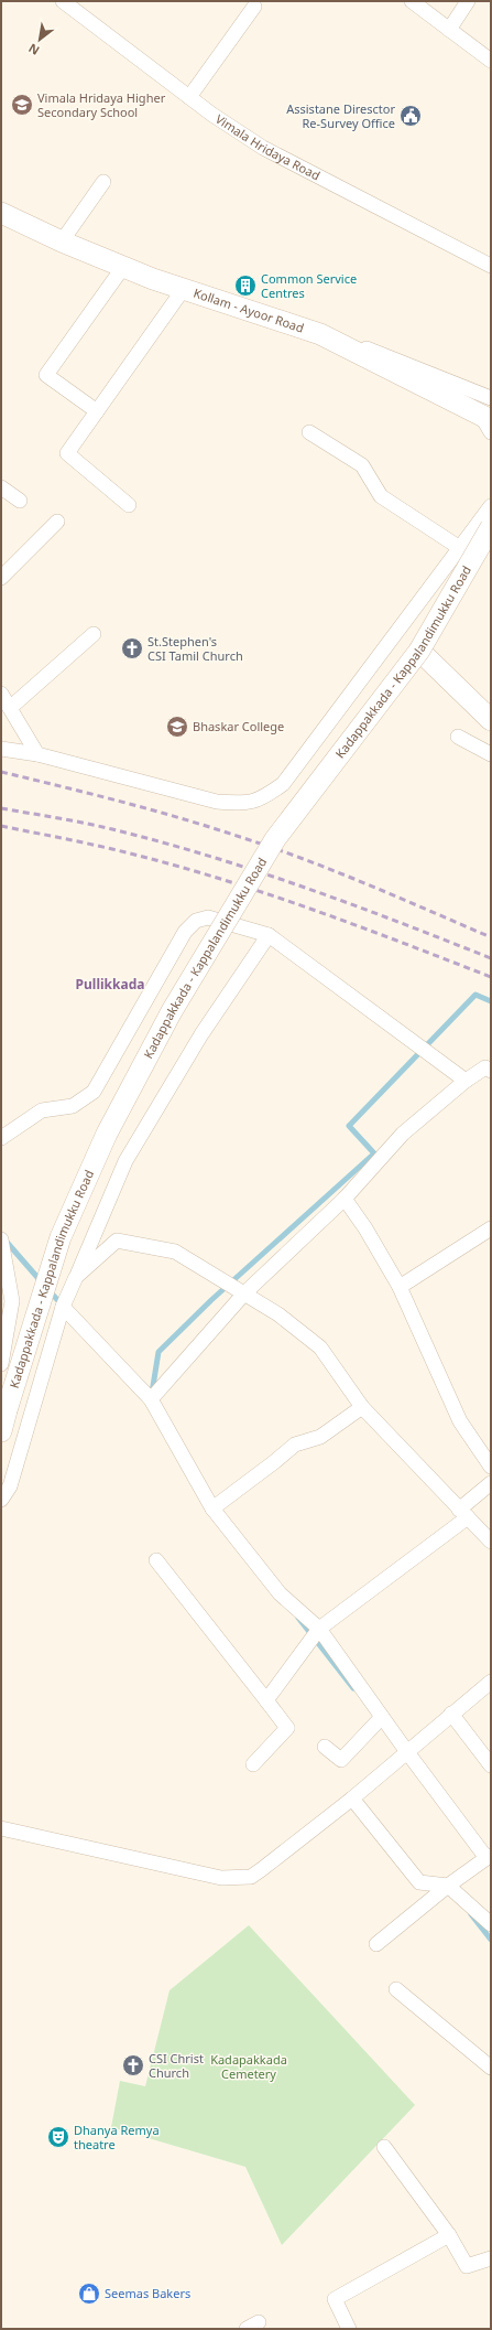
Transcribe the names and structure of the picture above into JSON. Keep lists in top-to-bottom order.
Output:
{
  "streets": {
    "main road": ["Kollam - Ayoor Road", "Kadappakkada - Kappalandimukku Road"],
    "street": ["Vimala Hridaya Road"]
  },
  "districts": ["Pullikkada"],
  "parks": ["Kadapakkada Cemetery"],
  "places": {
    "school or university": ["Vimala Hridaya Higher Secondary School", "Bhaskar College"],
    "public building": ["Assistane Diresctor Re-Survey Office"],
    "building": ["Common Service Centres"],
    "church": ["St.Stephen's CSI Tamil Church", "CSI Christ Church"],
    "theatre": ["Dhanya Remya theatre"],
    "shop": ["Seemas Bakers"]
  },
  "north": "bottom left"
}
